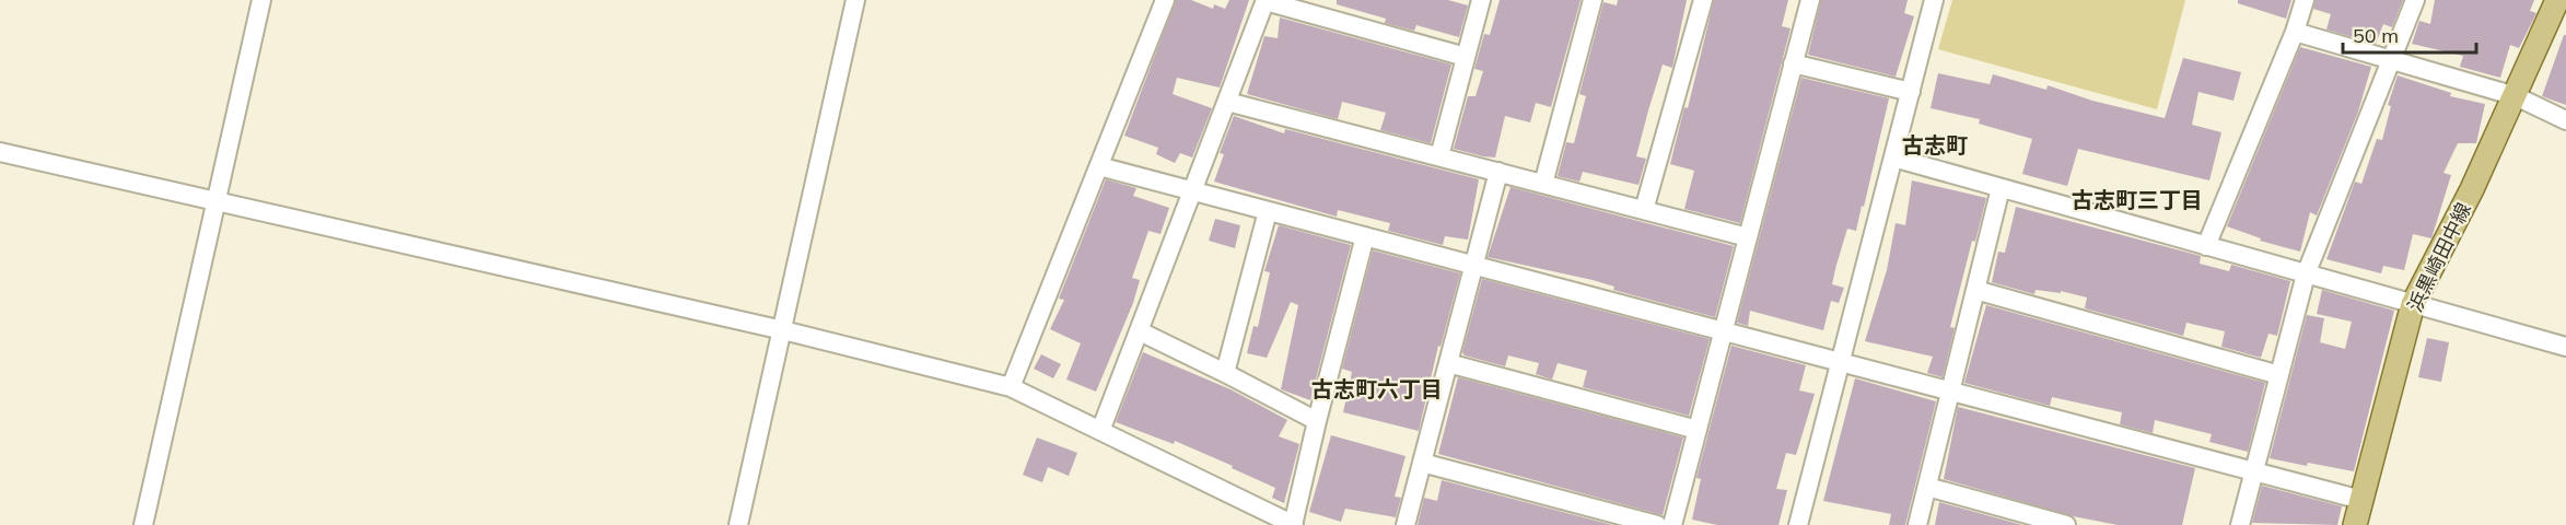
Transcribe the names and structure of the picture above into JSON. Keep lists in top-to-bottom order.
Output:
{
  "streets": {
    "main road": ["浜黒崎田中線"]
  },
  "districts": ["古志町", "古志町三丁目", "古志町六丁目"],
  "scale_bar": "50 m"
}
